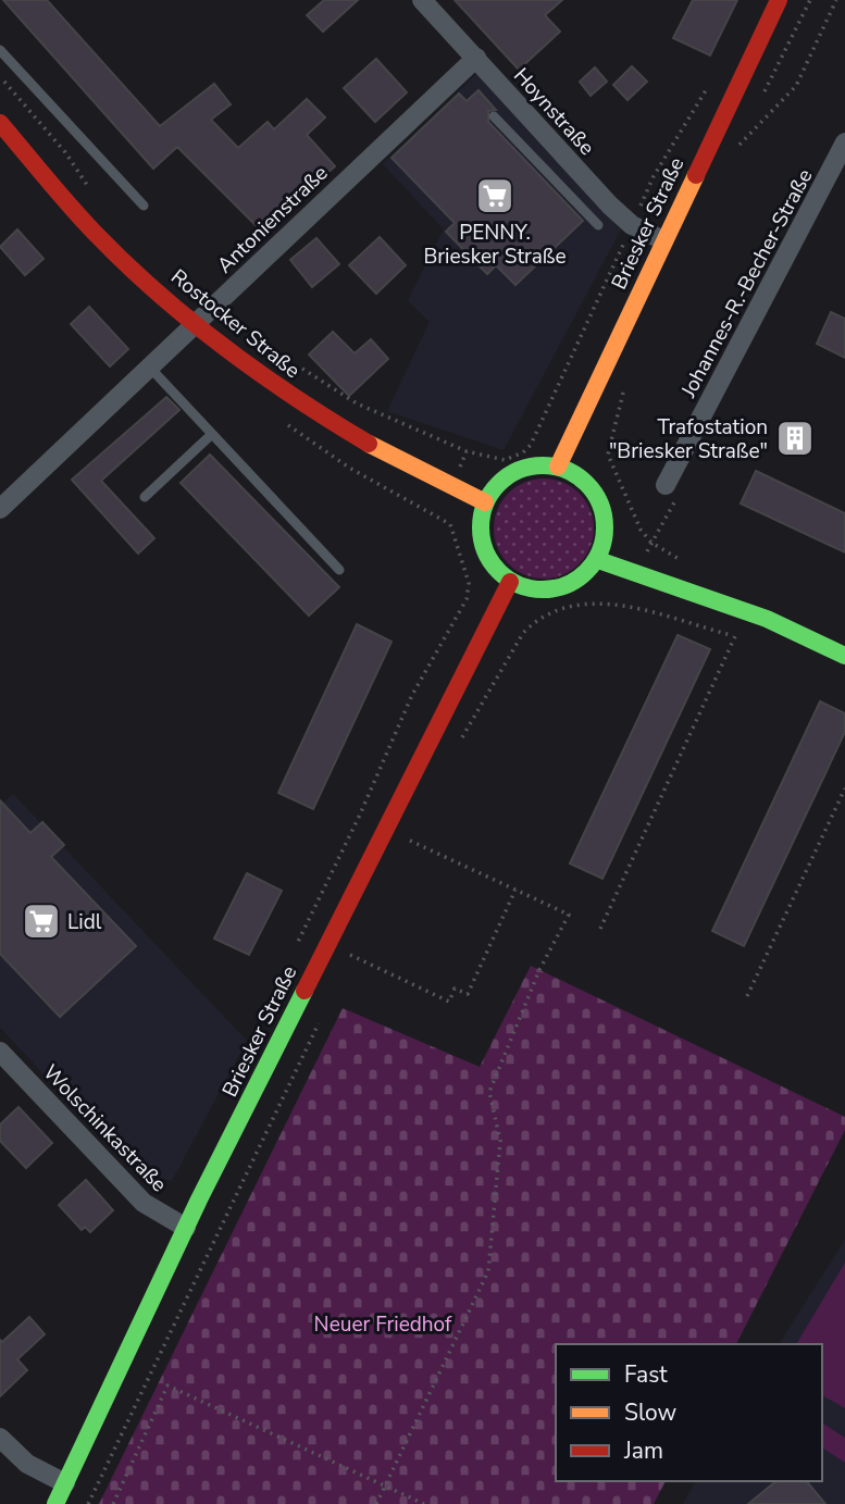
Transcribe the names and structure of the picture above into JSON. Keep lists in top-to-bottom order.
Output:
{
  "streets": {
    "main road": ["Briesker Straße", "Rostocker Straße"],
    "street": [
      "Hoynstraße",
      "Antonienstraße",
      "Johannes-R.-Becher-Straße",
      "Wolschinkastraße"
    ]
  },
  "crossings": [
    ["Hoynstraße", "Antonienstraße"],
    ["Hoynstraße", "Briesker Straße"],
    ["Antonienstraße", "Rostocker Straße"],
    ["Briesker Straße", "Rostocker Straße"],
    ["Briesker Straße", "Wolschinkastraße"]
  ],
  "parks": ["Neuer Friedhof"],
  "places": {
    "supermarket": ["PENNY. Briesker Straße", "Lidl"],
    "building": ["Trafostation \"Briesker Straße\""]
  },
  "legend": ["Fast", "Slow", "Jam"]
}
